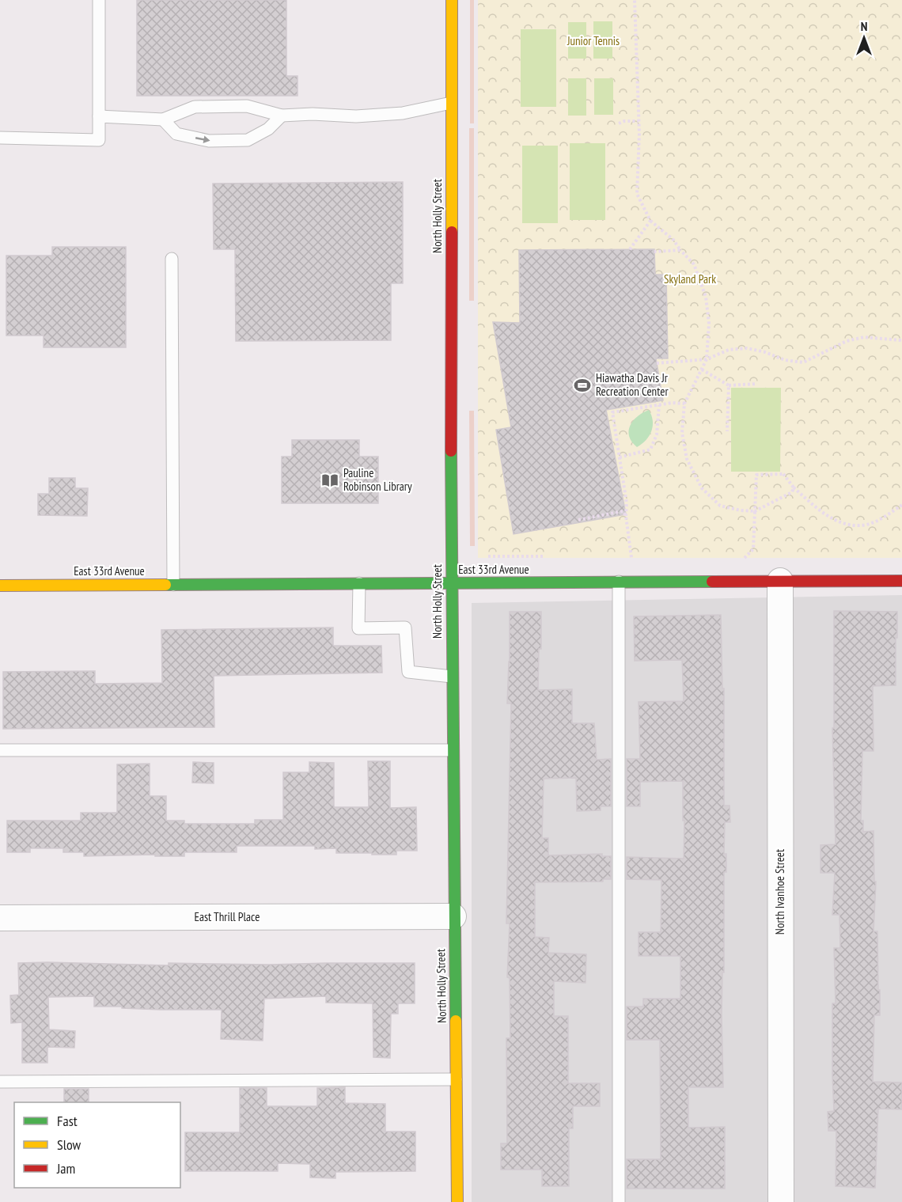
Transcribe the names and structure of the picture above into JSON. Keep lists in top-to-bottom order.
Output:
{
  "streets": {
    "street": [
      "North Holly Street",
      "East 33rd Avenue",
      "North Ivanhoe Street",
      "East Thrill Place"
    ]
  },
  "crossings": [
    ["North Holly Street", "East 33rd Avenue"],
    ["North Holly Street", "East Thrill Place"],
    ["East 33rd Avenue", "North Ivanhoe Street"]
  ],
  "parks": ["Junior Tennis", "Skyland Park"],
  "places": {
    "sports": ["Hiawatha Davis Jr Recreation Center"],
    "library": ["Pauline Robinson Library"]
  },
  "legend": ["Fast", "Slow", "Jam"],
  "north": "top"
}
